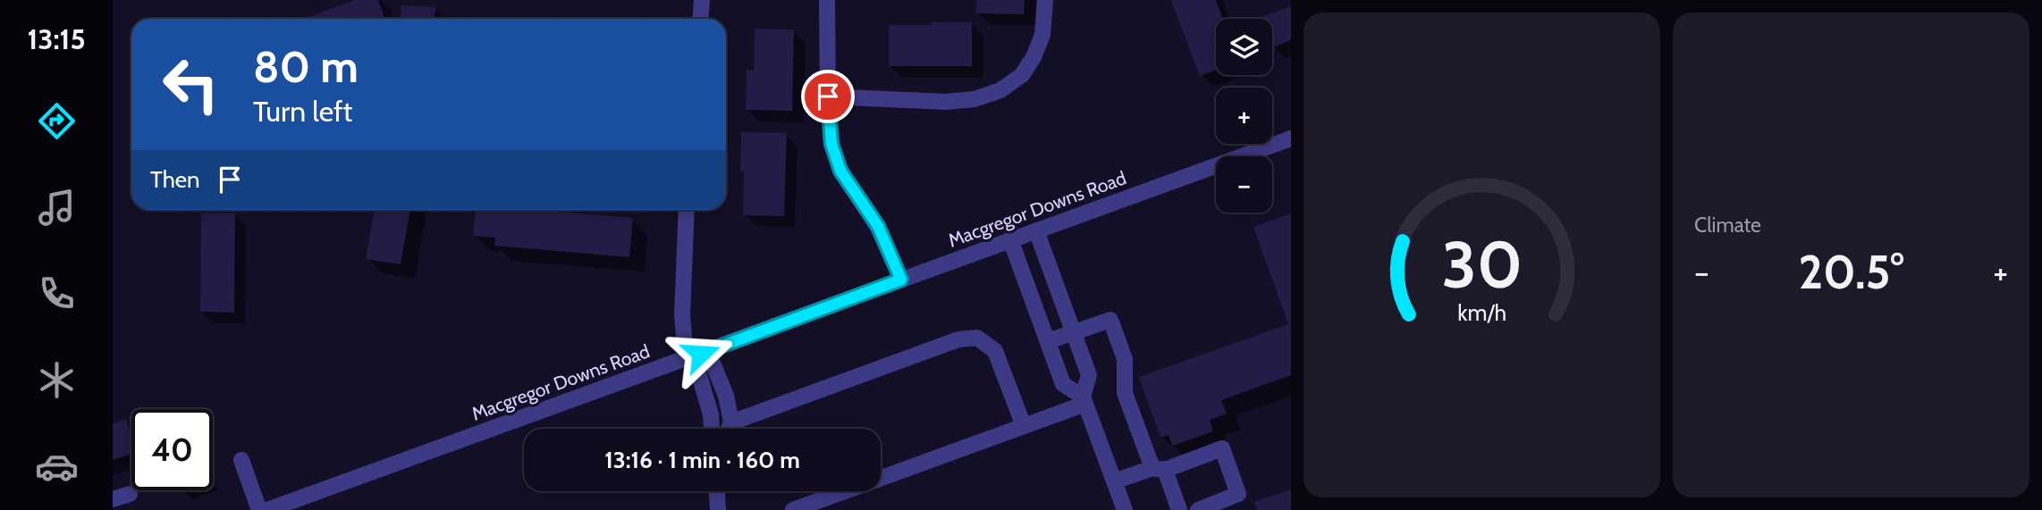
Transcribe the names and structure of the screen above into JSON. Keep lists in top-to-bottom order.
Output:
{
  "streets": {
    "street": ["Macgregor Downs Road"]
  },
  "page": {
    "tabs": "13:15",
    "tile": "Climate",
    "map_buttons": ["+", "−"],
    "turn": ["80 m", "Turn left"],
    "then": "Then",
    "heat": ["−", "20.5°", "+"],
    "limit": "40",
    "trip": "13:16 · 1 min · 160 m",
    "gauge": ["30", "km/h"]
  }
}
